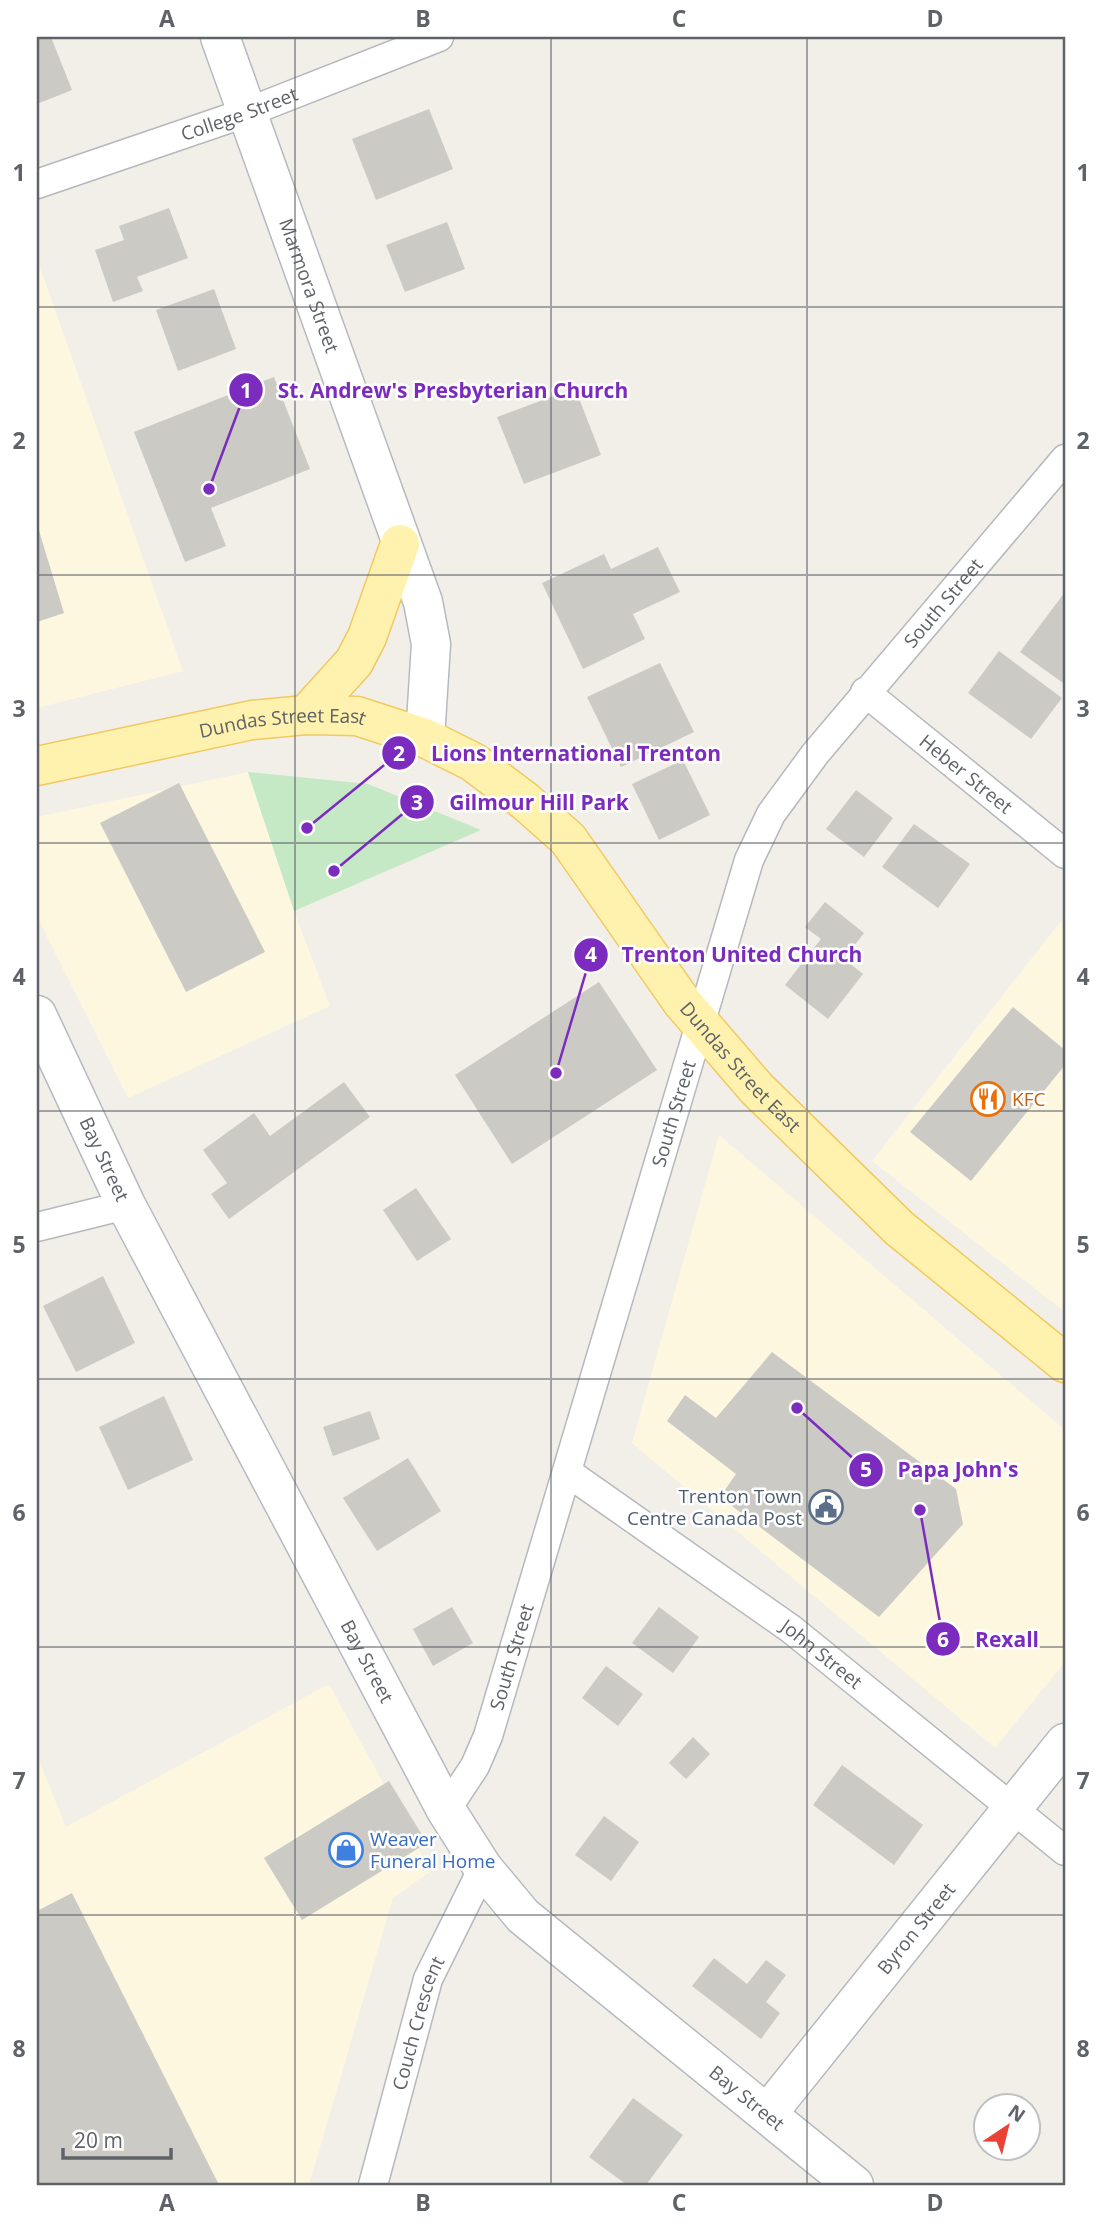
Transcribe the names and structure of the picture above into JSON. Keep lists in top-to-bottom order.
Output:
{
  "streets": {
    "main road": ["Dundas Street East"],
    "street": [
      "College Street",
      "Marmora Street",
      "South Street",
      "Heber Street",
      "Bay Street",
      "John Street",
      "Byron Street",
      "Couch Crescent"
    ]
  },
  "crossings": [
    ["College Street", "Marmora Street"],
    ["Marmora Street", "Dundas Street East"],
    ["South Street", "Dundas Street East"],
    ["South Street", "Heber Street"],
    ["South Street", "Bay Street"],
    ["South Street", "John Street"],
    ["Bay Street", "Byron Street"],
    ["Bay Street", "Couch Crescent"],
    ["John Street", "Byron Street"]
  ],
  "places": {
    "other": [
      "St. Andrew's Presbyterian Church",
      "Lions International Trenton",
      "Gilmour Hill Park",
      "Trenton United Church",
      "Papa John's",
      "Rexall"
    ],
    "restaurant": ["KFC"],
    "public building": ["Trenton Town Centre Canada Post"],
    "shop": ["Weaver Funeral Home"]
  },
  "scale_bar": "20 m",
  "north": "top right",
  "grid": {
    "columns": [
      "A",
      "B",
      "C",
      "D"
    ],
    "rows": [
      "1",
      "2",
      "3",
      "4",
      "5",
      "6",
      "7",
      "8"
    ]
  }
}
